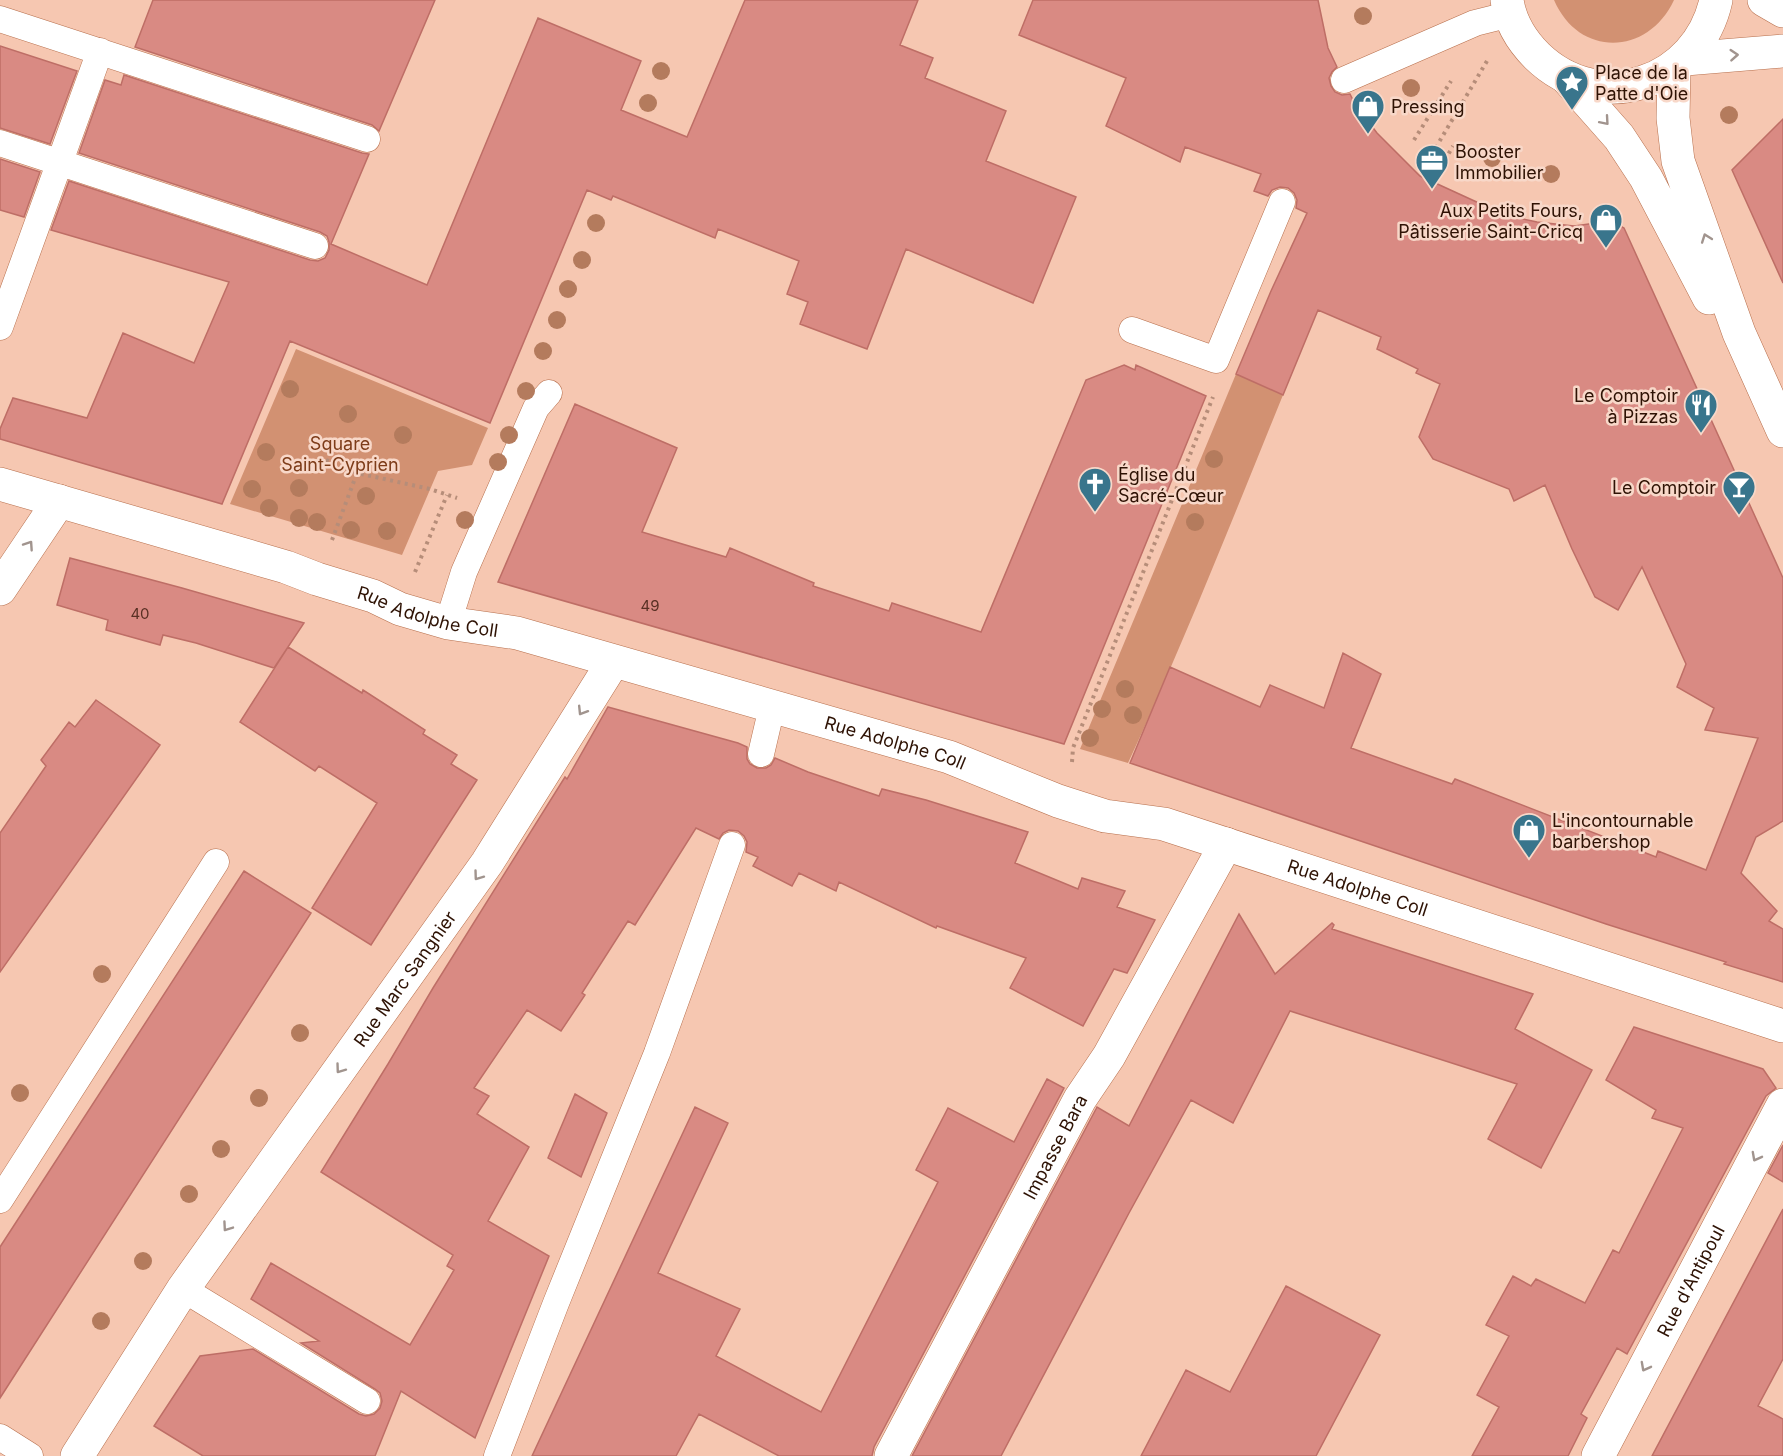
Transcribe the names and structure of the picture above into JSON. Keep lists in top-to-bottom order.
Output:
{
  "streets": {
    "street": [
      "Rue Adolphe Coll",
      "Rue Marc Sangnier",
      "Impasse Bara",
      "Rue d'Antipoul"
    ]
  },
  "crossings": [
    ["Rue Adolphe Coll", "Rue Marc Sangnier"],
    ["Rue Adolphe Coll", "Impasse Bara"]
  ],
  "one_way": ["Rue Marc Sangnier", "Rue d'Antipoul"],
  "parks": ["Square Saint-Cyprien"],
  "places": {
    "place": ["Place de la Patte d'Oie"],
    "shop": ["Pressing", "Aux Petits Fours, Pâtisserie Saint-Cricq", "L'incontournable barbershop"],
    "office": ["Booster Immobilier"],
    "restaurant": ["Le Comptoir à Pizzas"],
    "church": ["Église du Sacré-Cœur"],
    "bar": ["Le Comptoir"]
  },
  "house_numbers": ["49", "40"]
}
